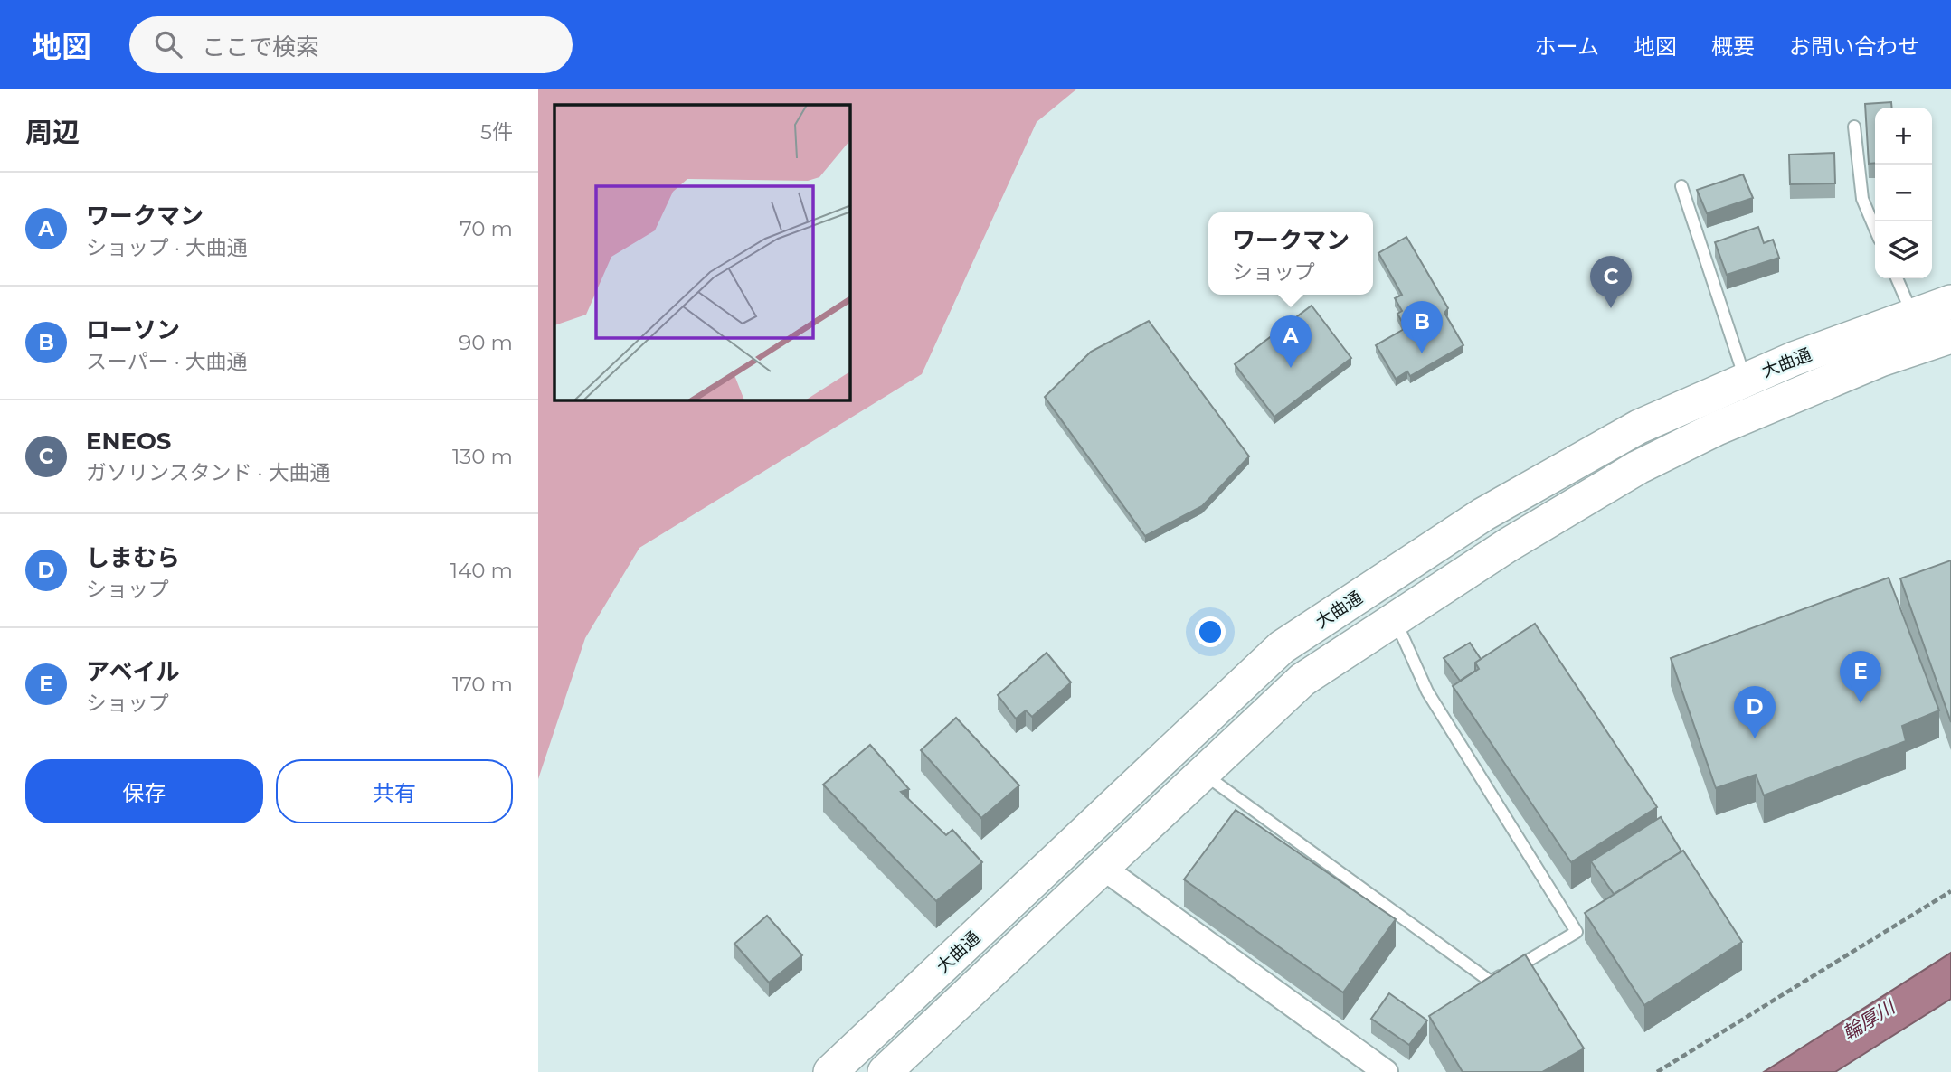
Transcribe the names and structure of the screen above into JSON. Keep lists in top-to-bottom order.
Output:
{
  "streets": {
    "main road": ["大曲通"]
  },
  "water": ["輪厚川"],
  "page": {
    "header": "地図",
    "search": "ここで検索",
    "nav": [
      "ホーム",
      "地図",
      "概要",
      "お問い合わせ"
    ],
    "heading": ["周辺", "5件"],
    "map_buttons": ["+", "−"],
    "list": [
      {
        "mark": "A",
        "name": "ワークマン",
        "note": "ショップ · 大曲通",
        "value": "70 m"
      },
      {
        "mark": "B",
        "name": "ローソン",
        "note": "スーパー · 大曲通",
        "value": "90 m"
      },
      {
        "mark": "C",
        "name": "ENEOS",
        "note": "ガソリンスタンド · 大曲通",
        "value": "130 m"
      },
      {
        "mark": "D",
        "name": "しまむら",
        "note": "ショップ",
        "value": "140 m"
      },
      {
        "mark": "E",
        "name": "アベイル",
        "note": "ショップ",
        "value": "170 m"
      }
    ],
    "popup": ["ワークマン", "ショップ"],
    "pins": [
      "C",
      "B",
      "A",
      "E",
      "D"
    ],
    "buttons": ["保存", "共有"]
  }
}
